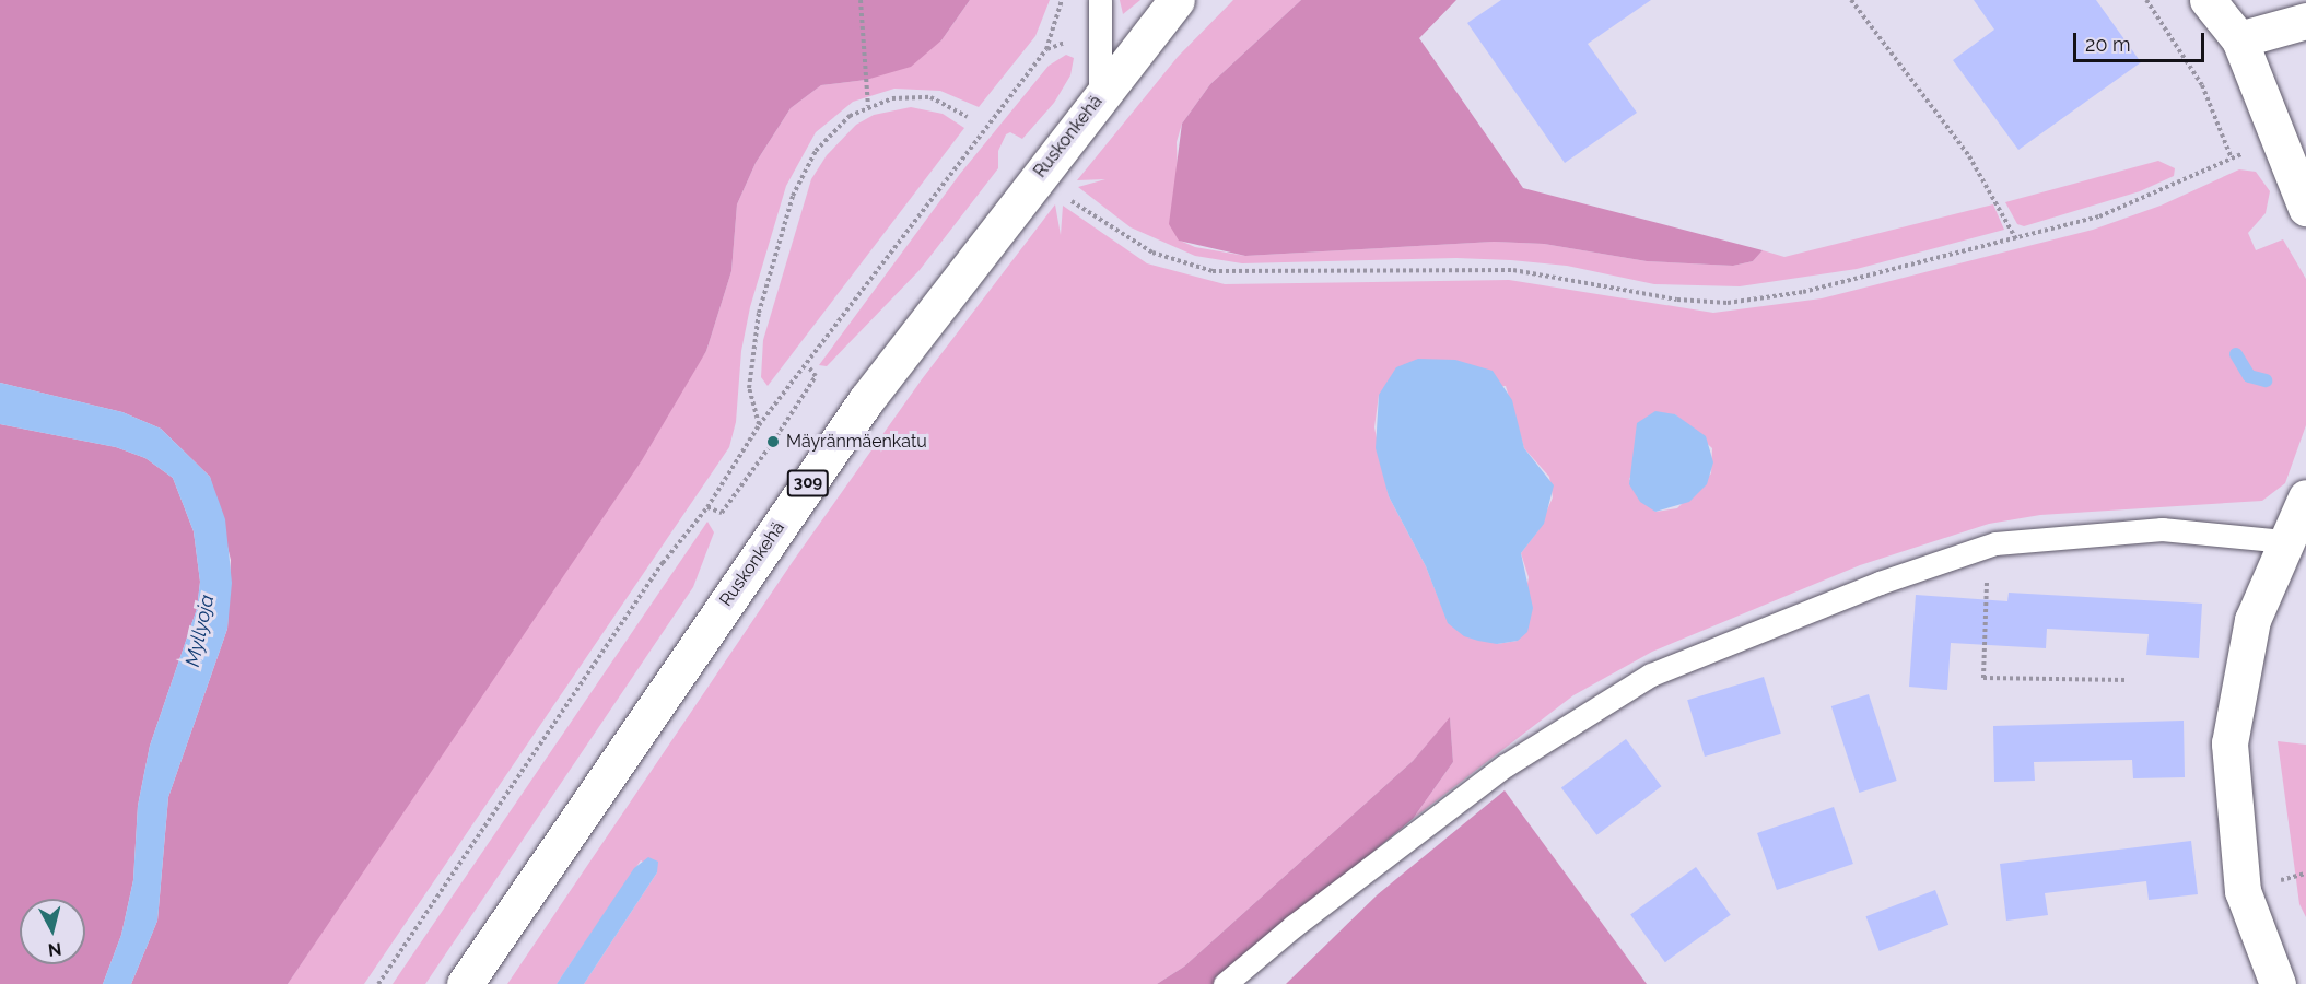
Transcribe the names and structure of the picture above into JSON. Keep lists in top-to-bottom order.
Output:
{
  "streets": {
    "main road": ["Ruskonkehä", "309"]
  },
  "water": ["Myllyoja"],
  "places": ["Mäyränmäenkatu"],
  "scale_bar": "20 m",
  "north": "bottom"
}
